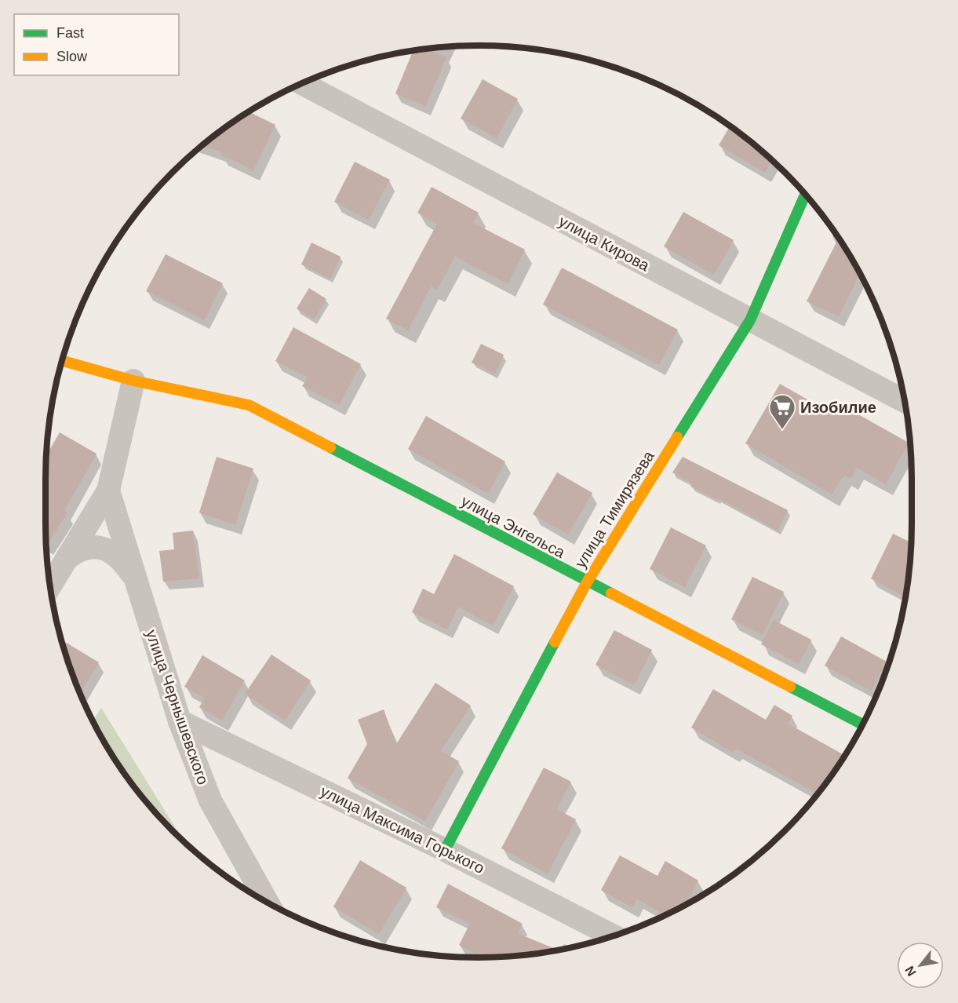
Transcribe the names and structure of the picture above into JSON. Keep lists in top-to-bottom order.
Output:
{
  "streets": {
    "street": [
      "улица Кирова",
      "улица Тимирязева",
      "улица Энгельса",
      "улица Чернышевского",
      "улица Максима Горького"
    ]
  },
  "crossings": [
    ["улица Кирова", "улица Тимирязева"],
    ["улица Тимирязева", "улица Энгельса"],
    ["улица Тимирязева", "улица Максима Горького"],
    ["улица Чернышевского", "улица Максима Горького"]
  ],
  "places": {
    "supermarket": ["Изобилие"]
  },
  "legend": ["Fast", "Slow"],
  "north": "bottom left"
}
